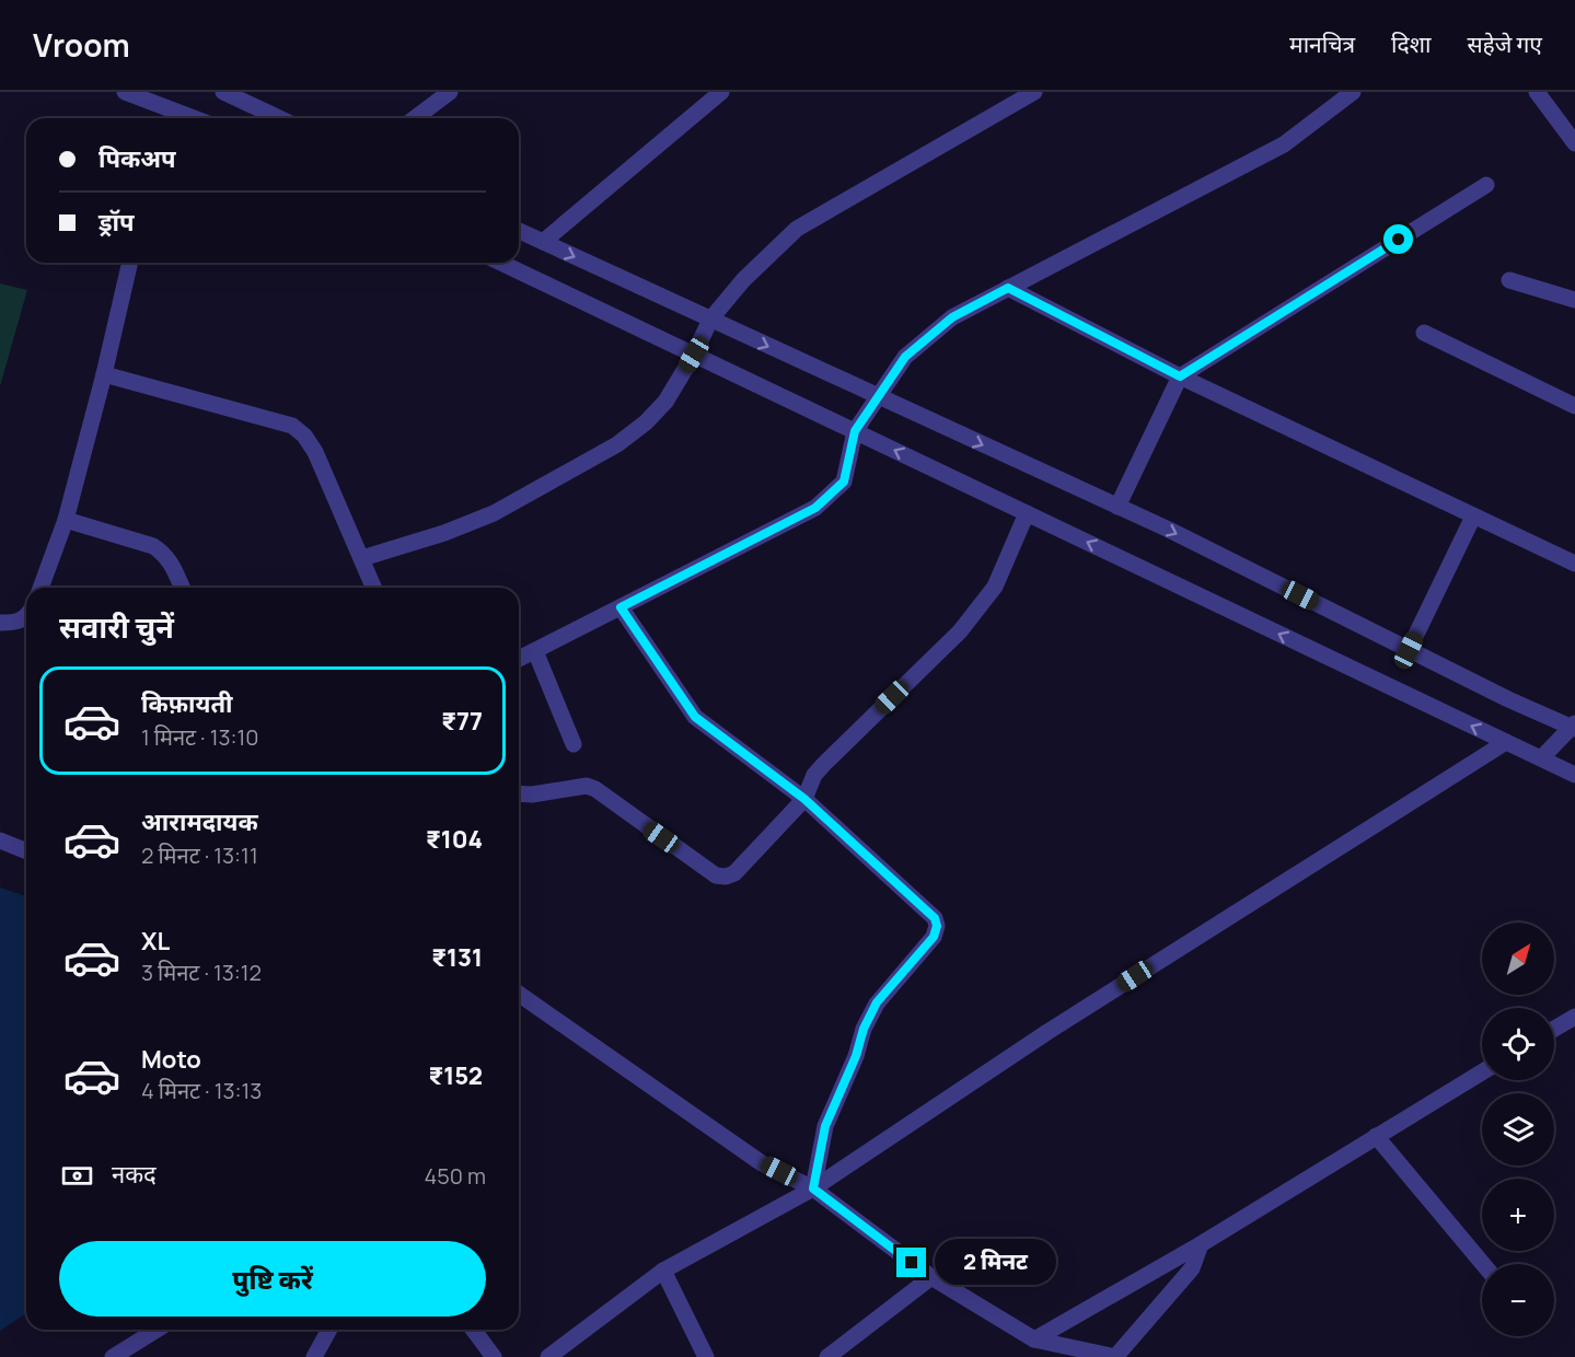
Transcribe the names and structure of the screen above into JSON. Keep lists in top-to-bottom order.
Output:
{
  "north": "top right",
  "page": {
    "header": "Vroom",
    "nav": ["मानचित्र", "दिशा", "सहेजे गए"],
    "banner": ["पिकअप", "ड्रॉप"],
    "heading": "सवारी चुनें",
    "list": [
      {
        "name": "किफ़ायती",
        "note": "1 मिनट · 13:10",
        "value": "₹77"
      },
      {
        "name": "आरामदायक",
        "note": "2 मिनट · 13:11",
        "value": "₹104"
      },
      {
        "name": "XL",
        "note": "3 मिनट · 13:12",
        "value": "₹131"
      },
      {
        "name": "Moto",
        "note": "4 मिनट · 13:13",
        "value": "₹152"
      }
    ],
    "map_buttons": ["+", "−"],
    "pay": ["नकद", "450 m"],
    "buttons": "पुष्टि करें",
    "bubble": "2 मिनट"
  }
}
